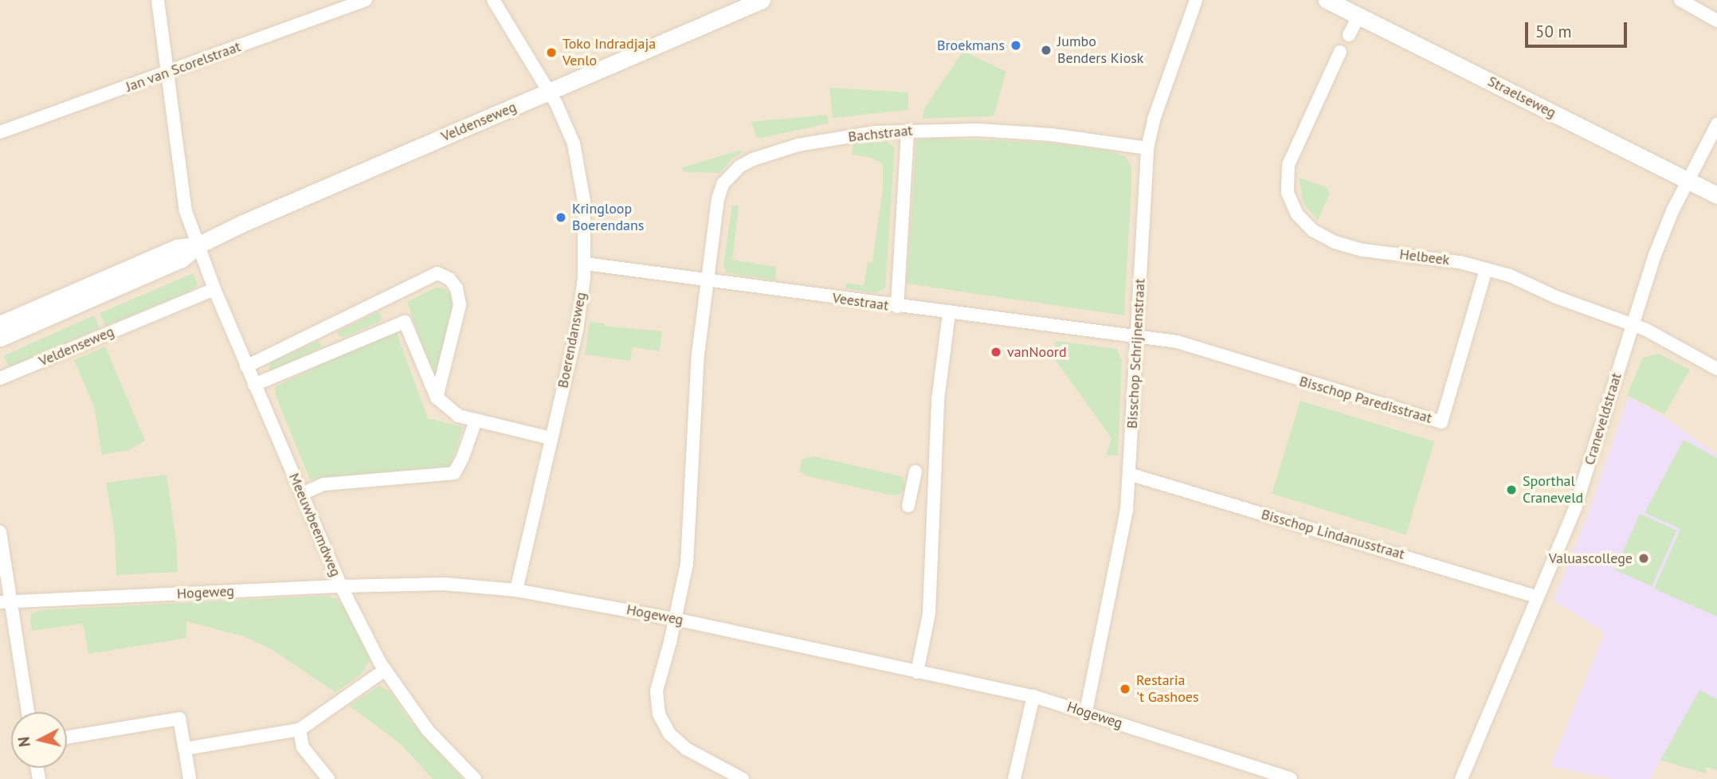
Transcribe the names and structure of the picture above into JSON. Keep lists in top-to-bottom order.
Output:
{
  "streets": {
    "street": [
      "Jan van Scorelstraat",
      "Straelseweg",
      "Veldenseweg",
      "Bachstraat",
      "Helbeek",
      "Veestraat",
      "Boerendansweg",
      "Bisschop Schrijnenstraat",
      "Bisschop Paredisstraat",
      "Craneveldstraat",
      "Meeuwbeemdweg",
      "Bisschop Lindanusstraat",
      "Hogeweg"
    ]
  },
  "crossings": [
    ["Jan van Scorelstraat", "Meeuwbeemdweg"],
    ["Straelseweg", "Craneveldstraat"],
    ["Veldenseweg", "Boerendansweg"],
    ["Veldenseweg", "Meeuwbeemdweg"],
    ["Bachstraat", "Veestraat"],
    ["Bachstraat", "Bisschop Schrijnenstraat"],
    ["Bachstraat", "Hogeweg"],
    ["Helbeek", "Bisschop Paredisstraat"],
    ["Helbeek", "Craneveldstraat"],
    ["Veestraat", "Boerendansweg"],
    ["Veestraat", "Bisschop Schrijnenstraat"],
    ["Veestraat", "Bisschop Paredisstraat"],
    ["Boerendansweg", "Hogeweg"],
    ["Bisschop Schrijnenstraat", "Bisschop Paredisstraat"],
    ["Bisschop Schrijnenstraat", "Bisschop Lindanusstraat"],
    ["Bisschop Schrijnenstraat", "Hogeweg"],
    ["Craneveldstraat", "Bisschop Lindanusstraat"],
    ["Meeuwbeemdweg", "Hogeweg"]
  ],
  "places": [
    "Broekmans",
    "Jumbo Benders Kiosk",
    "Toko Indradjaja Venlo",
    "Kringloop Boerendans",
    "vanNoord",
    "Sporthal Craneveld",
    "Valuascollege",
    "Restaria 't Gashoes"
  ],
  "scale_bar": "50 m",
  "north": "left"
}
